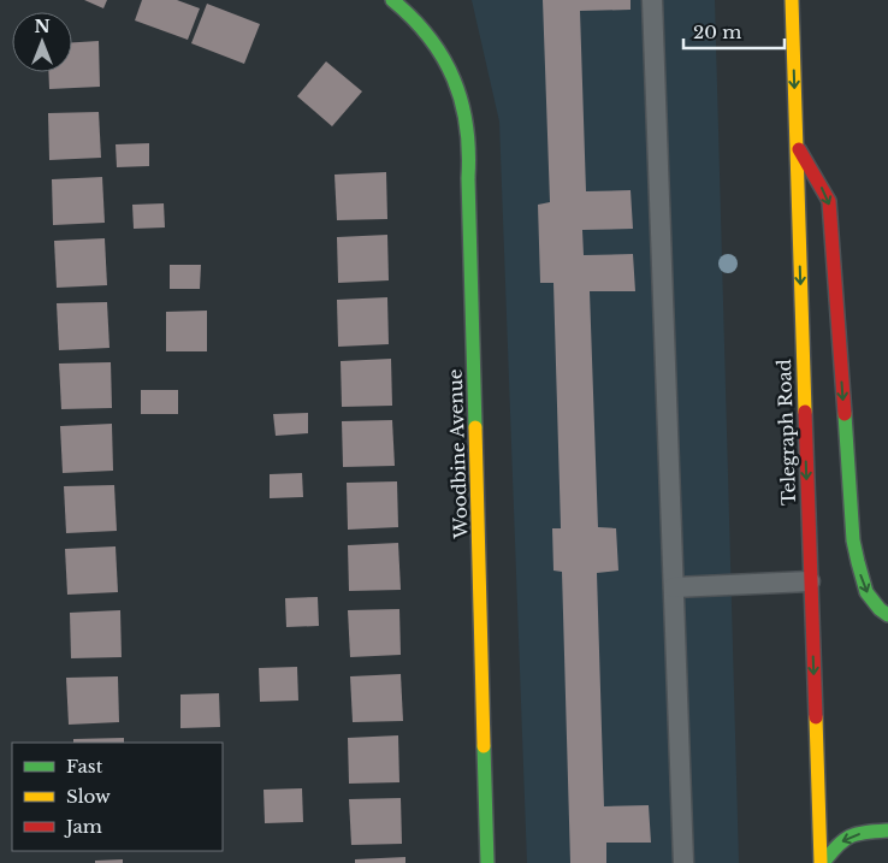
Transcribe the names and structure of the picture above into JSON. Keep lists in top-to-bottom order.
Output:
{
  "streets": {
    "main road": ["Telegraph Road", "Woodbine Avenue"]
  },
  "legend": ["Fast", "Slow", "Jam"],
  "scale_bar": "20 m",
  "north": "top"
}
